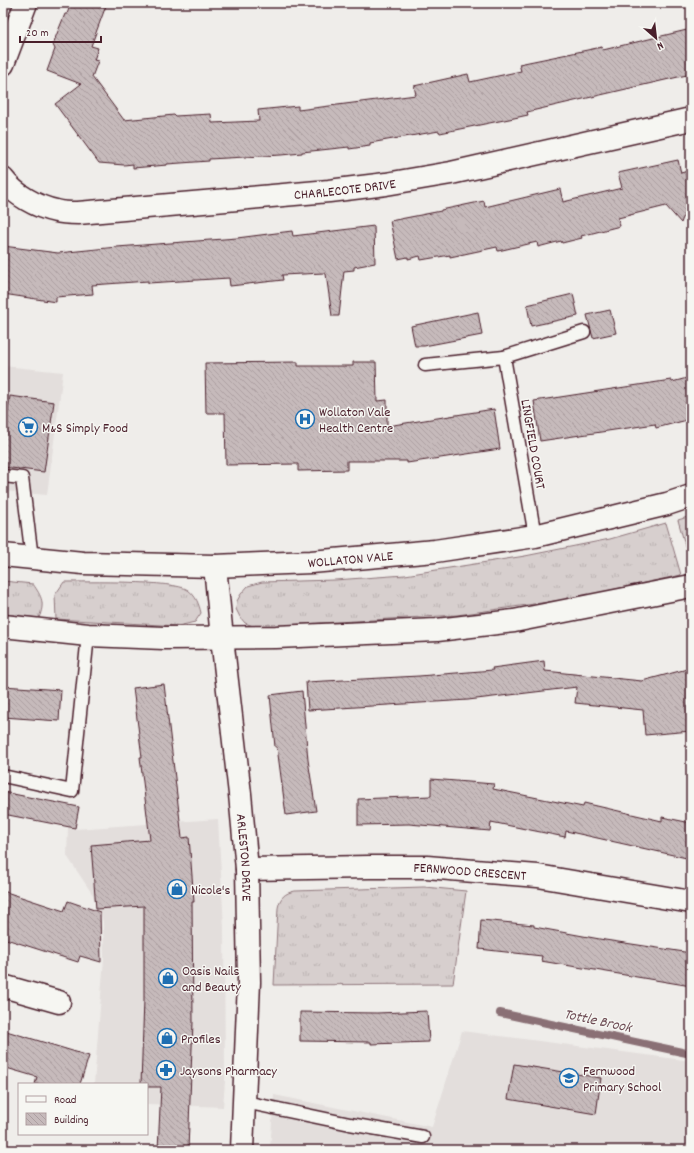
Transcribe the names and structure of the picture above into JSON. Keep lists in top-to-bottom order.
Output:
{
  "streets": {
    "street": [
      "CHARLECOTE DRIVE",
      "WOLLATON VALE",
      "ARLESTON DRIVE",
      "FERNWOOD CRESCENT"
    ],
    "lane": ["LINGFIELD COURT"]
  },
  "crossings": [
    ["LINGFIELD COURT", "WOLLATON VALE"],
    ["WOLLATON VALE", "ARLESTON DRIVE"],
    ["ARLESTON DRIVE", "FERNWOOD CRESCENT"]
  ],
  "water": ["Tottle Brook"],
  "places": {
    "hospital": ["Wollaton Vale Health Centre"],
    "supermarket": ["M&S Simply Food"],
    "shop": ["Nicole's", "Oasis Nails and Beauty", "Profiles"],
    "pharmacy": ["Jaysons Pharmacy"],
    "school or university": ["Fernwood Primary School"]
  },
  "legend": ["Road", "Building"],
  "scale_bar": "20 m",
  "north": "bottom right"
}
